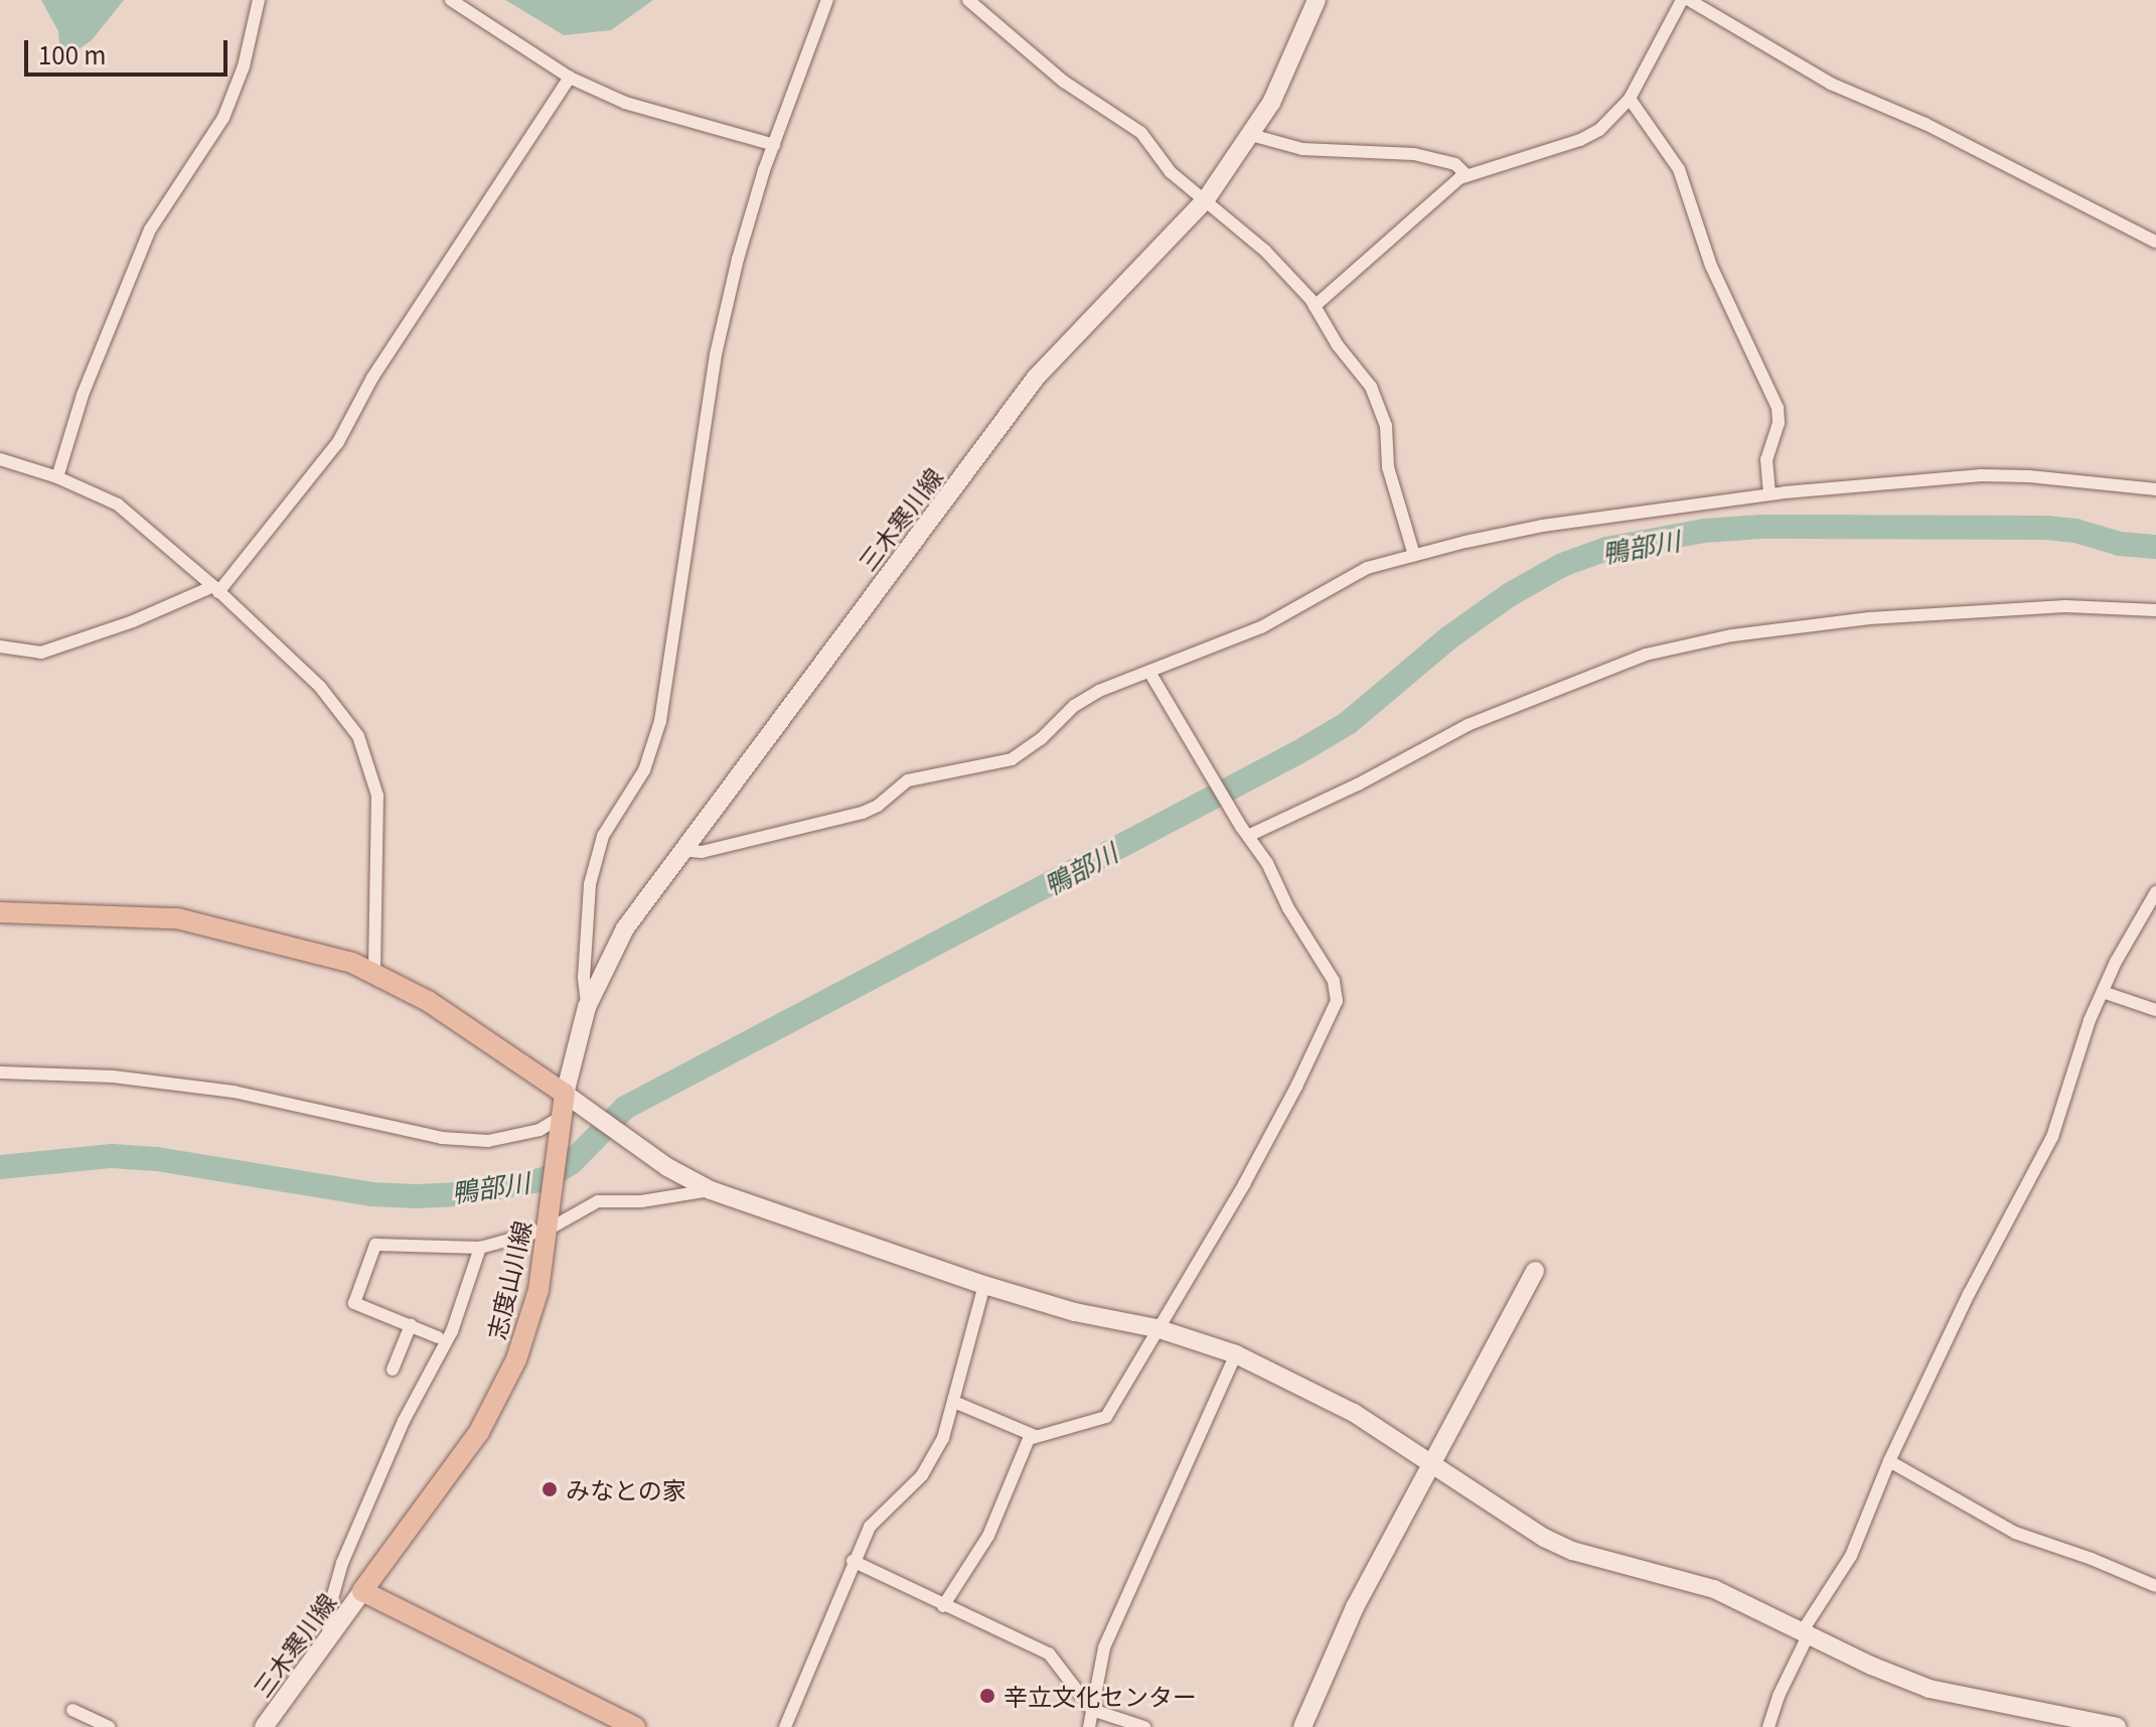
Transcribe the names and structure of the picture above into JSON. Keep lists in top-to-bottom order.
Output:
{
  "streets": {
    "main road": ["志度山川線"],
    "street": ["三木寒川線"]
  },
  "crossings": [
    ["三木寒川線", "志度山川線"]
  ],
  "water": ["鴨部川"],
  "places": ["みなとの家", "辛立文化センター"],
  "scale_bar": "100 m"
}
